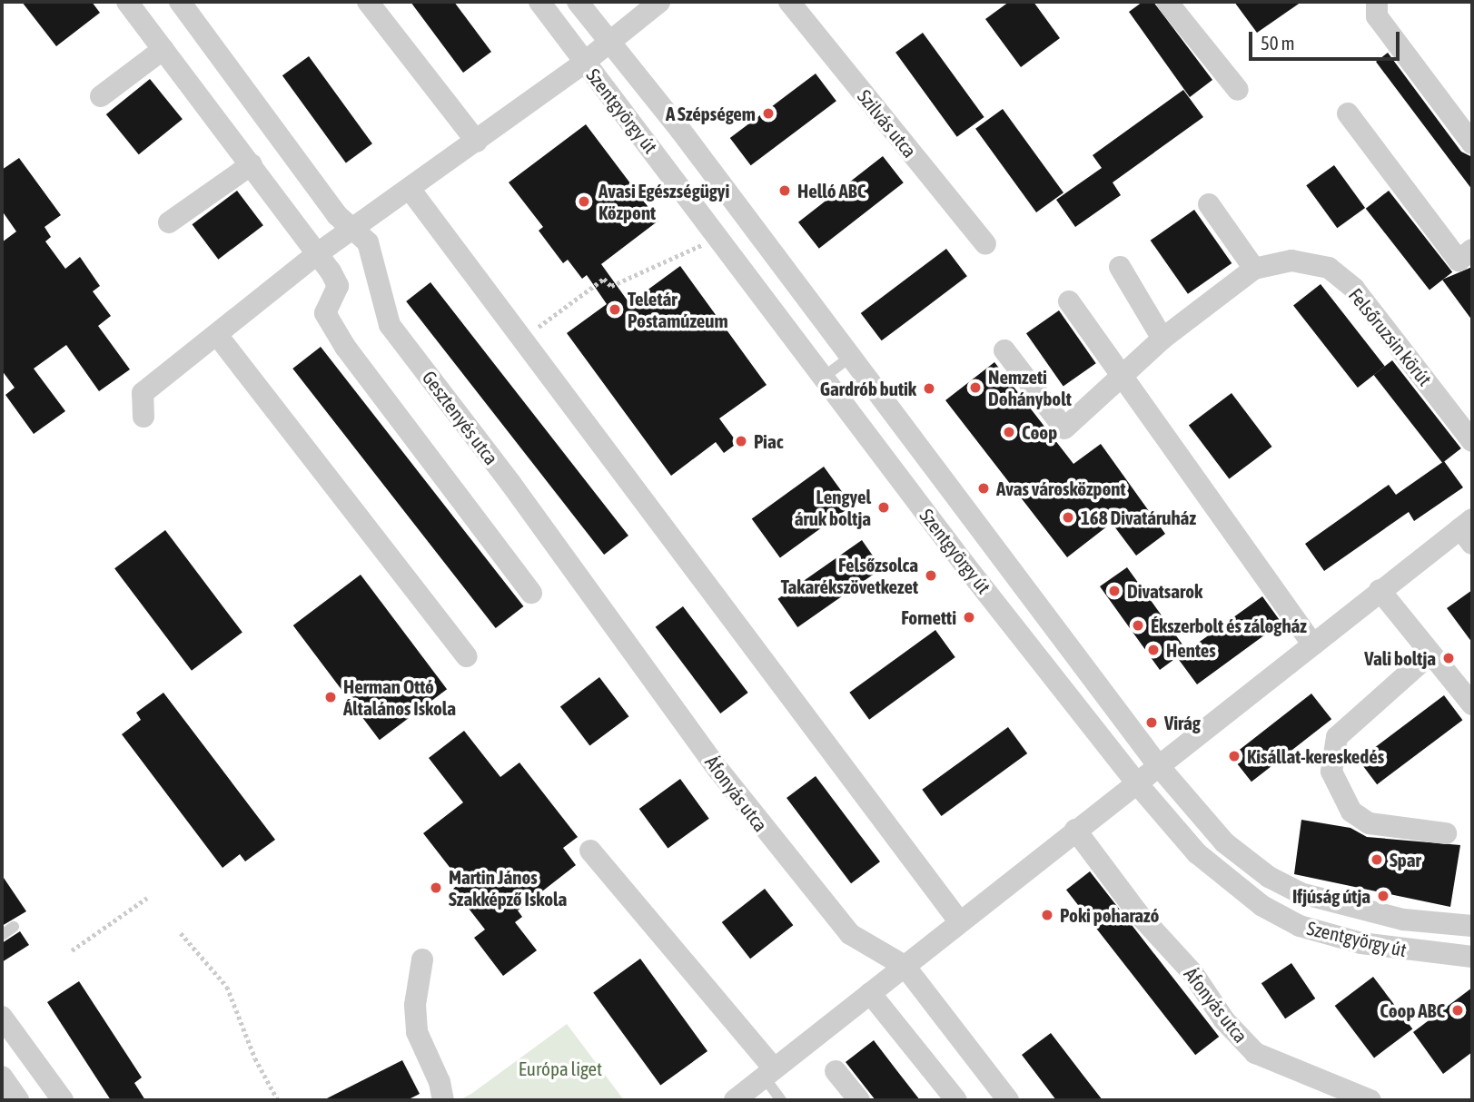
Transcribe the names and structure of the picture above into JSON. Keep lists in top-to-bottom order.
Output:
{
  "streets": {
    "street": [
      "Szentgyörgy út",
      "Szilvás utca",
      "Felsőruzsin körút",
      "Gesztenyés utca",
      "Áfonyás utca"
    ]
  },
  "crossings": [
    ["Gesztenyés utca", "Áfonyás utca"]
  ],
  "parks": ["Európa liget"],
  "places": [
    "A Szépségem",
    "Helló ABC",
    "Avasi Egészségügyi Központ",
    "Teletár Postamúzeum",
    "Nemzeti Dohánybolt",
    "Gardrób butik",
    "Coop",
    "Piac",
    "Avas városközpont",
    "Lengyel áruk boltja",
    "168 Divatáruház",
    "Felsőzsolca Takarékszövetkezet",
    "Divatsarok",
    "Fornetti",
    "Ékszerbolt és zálogház",
    "Hentes",
    "Vali boltja",
    "Herman Ottó Általános Iskola",
    "Virág",
    "Kisállat-kereskedés",
    "Spar",
    "Martin János Szakképző Iskola",
    "Ifjúság útja",
    "Poki poharazó",
    "Coop ABC"
  ],
  "scale_bar": "50 m"
}
